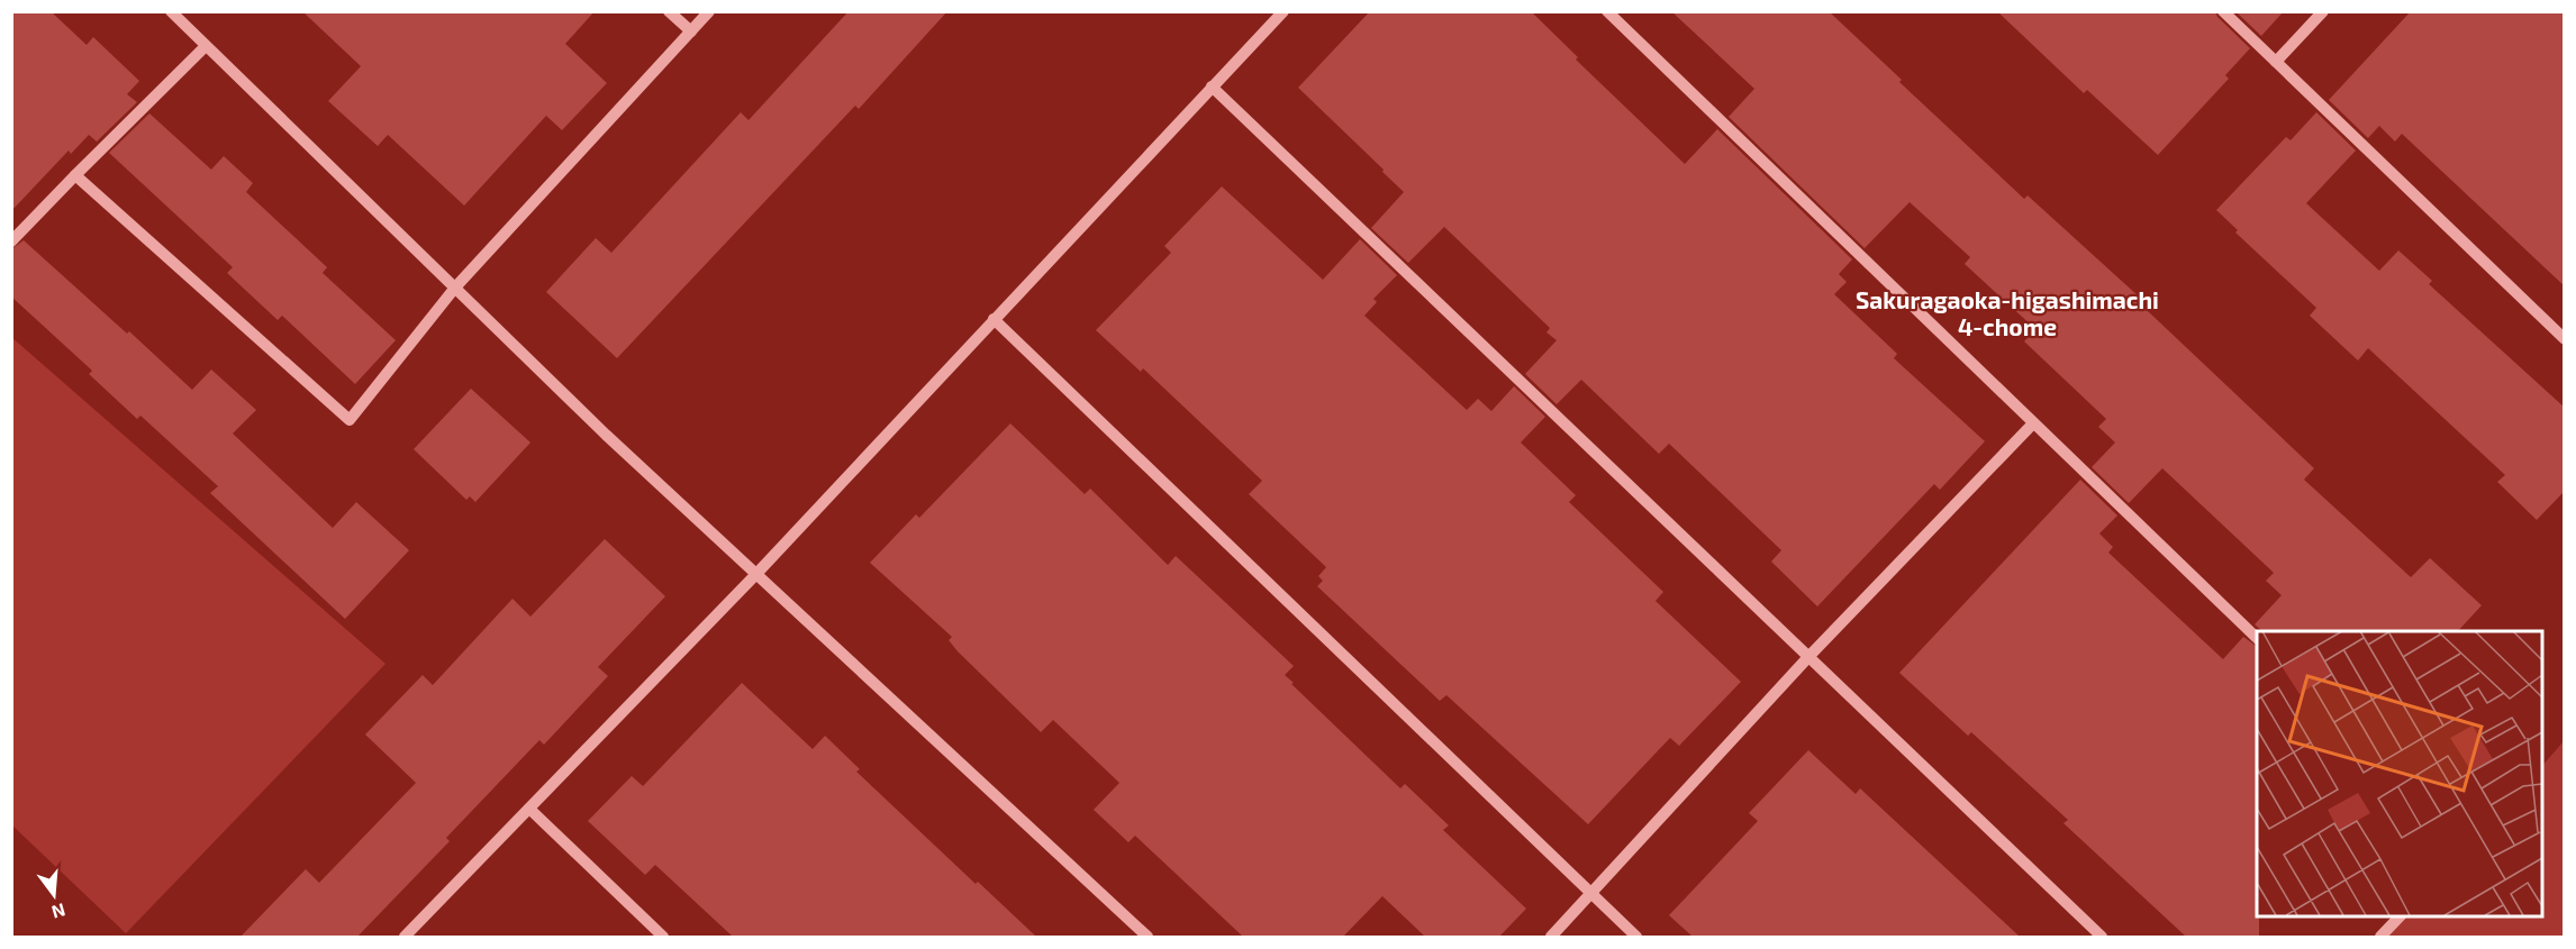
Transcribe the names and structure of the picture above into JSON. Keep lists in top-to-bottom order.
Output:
{
  "districts": ["Sakuragaoka-higashimachi 4-chome"],
  "north": "bottom"
}
